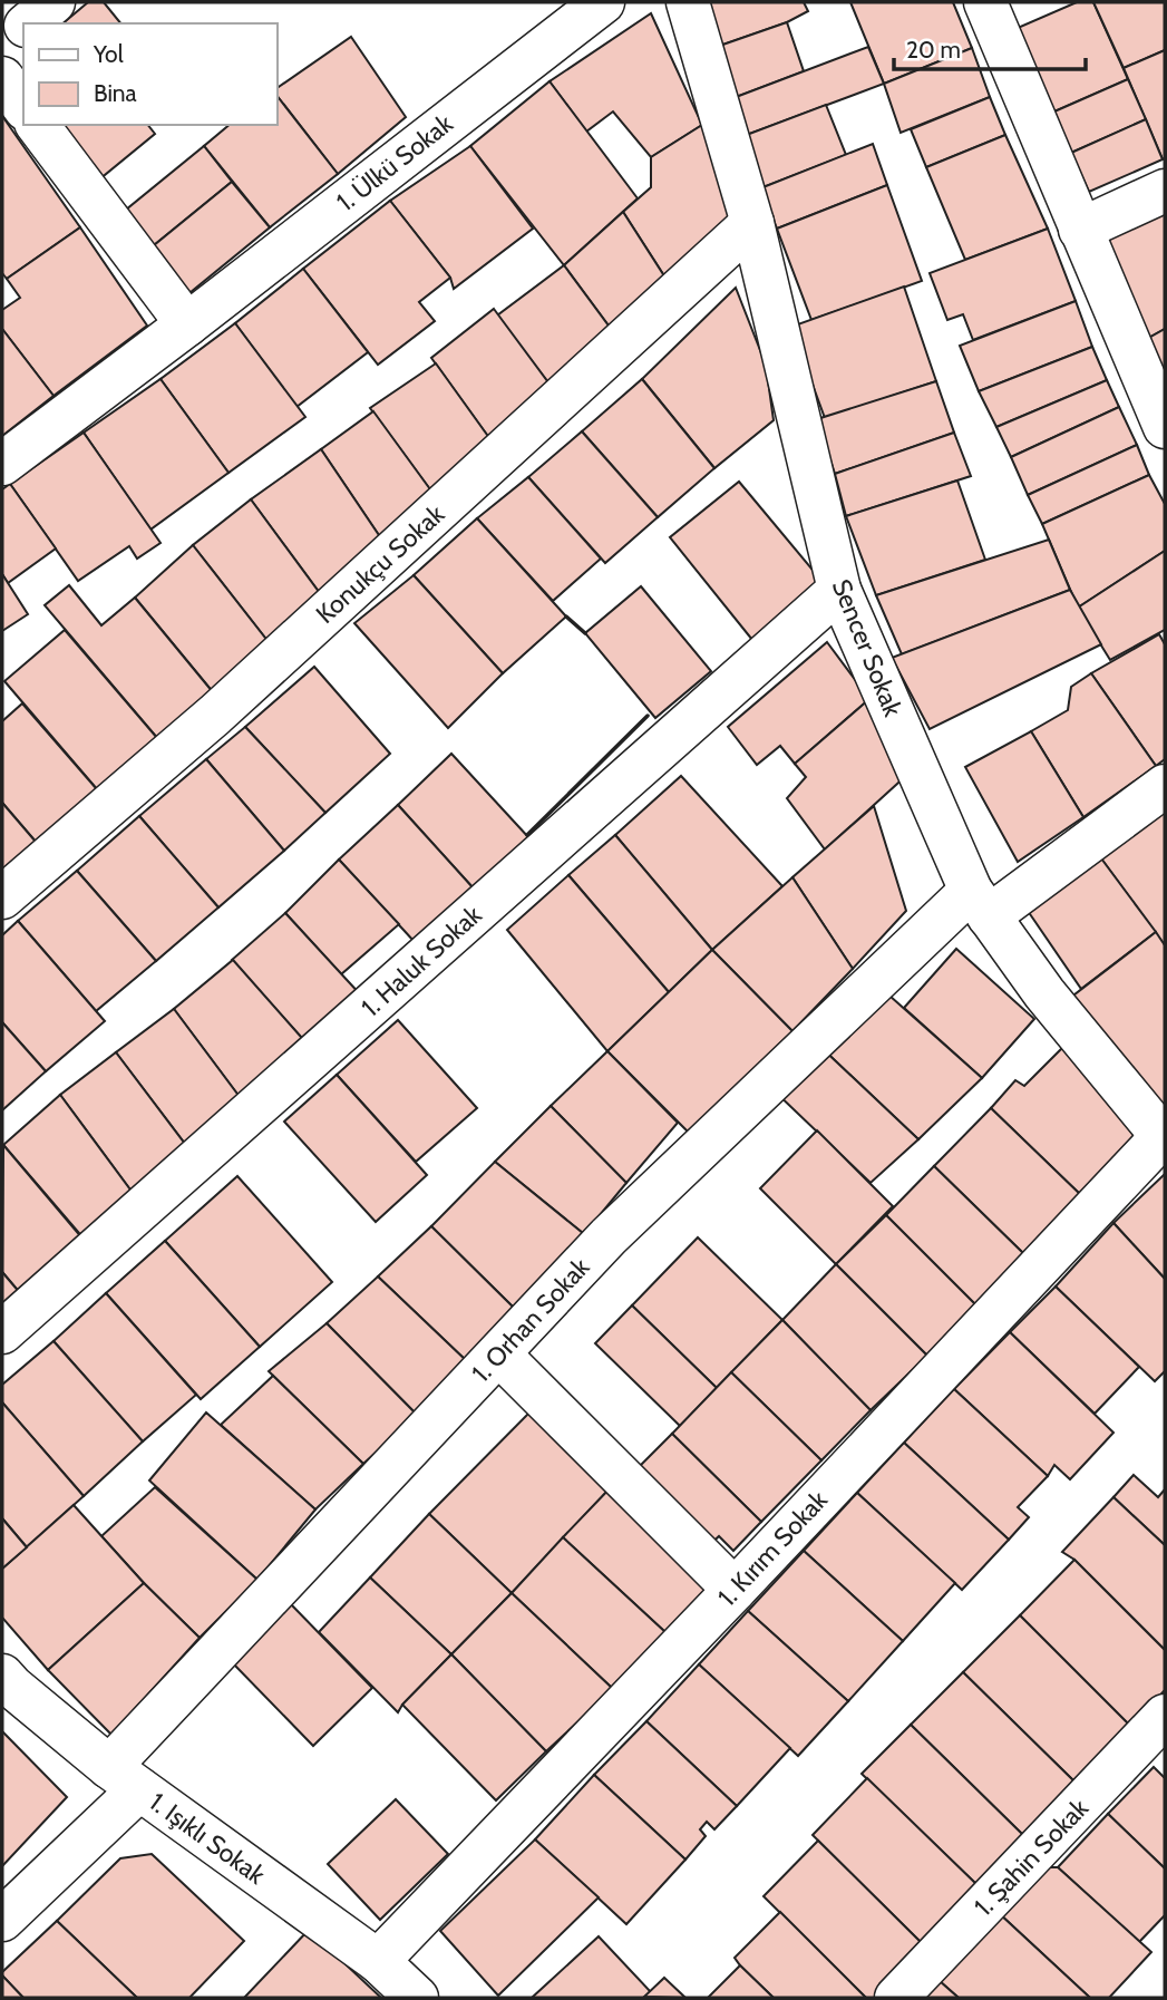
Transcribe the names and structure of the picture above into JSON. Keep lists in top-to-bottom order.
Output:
{
  "streets": {
    "street": [
      "1. Ülkü Sokak",
      "Konukçu Sokak",
      "Sencer Sokak",
      "1. Haluk Sokak",
      "1. Orhan Sokak",
      "1. Kırım Sokak",
      "1. Işıklı Sokak",
      "1. Şahin Sokak"
    ]
  },
  "crossings": [
    ["Konukçu Sokak", "Sencer Sokak"],
    ["Sencer Sokak", "1. Haluk Sokak"],
    ["Sencer Sokak", "1. Orhan Sokak"],
    ["Sencer Sokak", "1. Kırım Sokak"],
    ["1. Orhan Sokak", "1. Işıklı Sokak"],
    ["1. Kırım Sokak", "1. Işıklı Sokak"]
  ],
  "legend": ["Yol", "Bina"],
  "scale_bar": "20 m"
}
